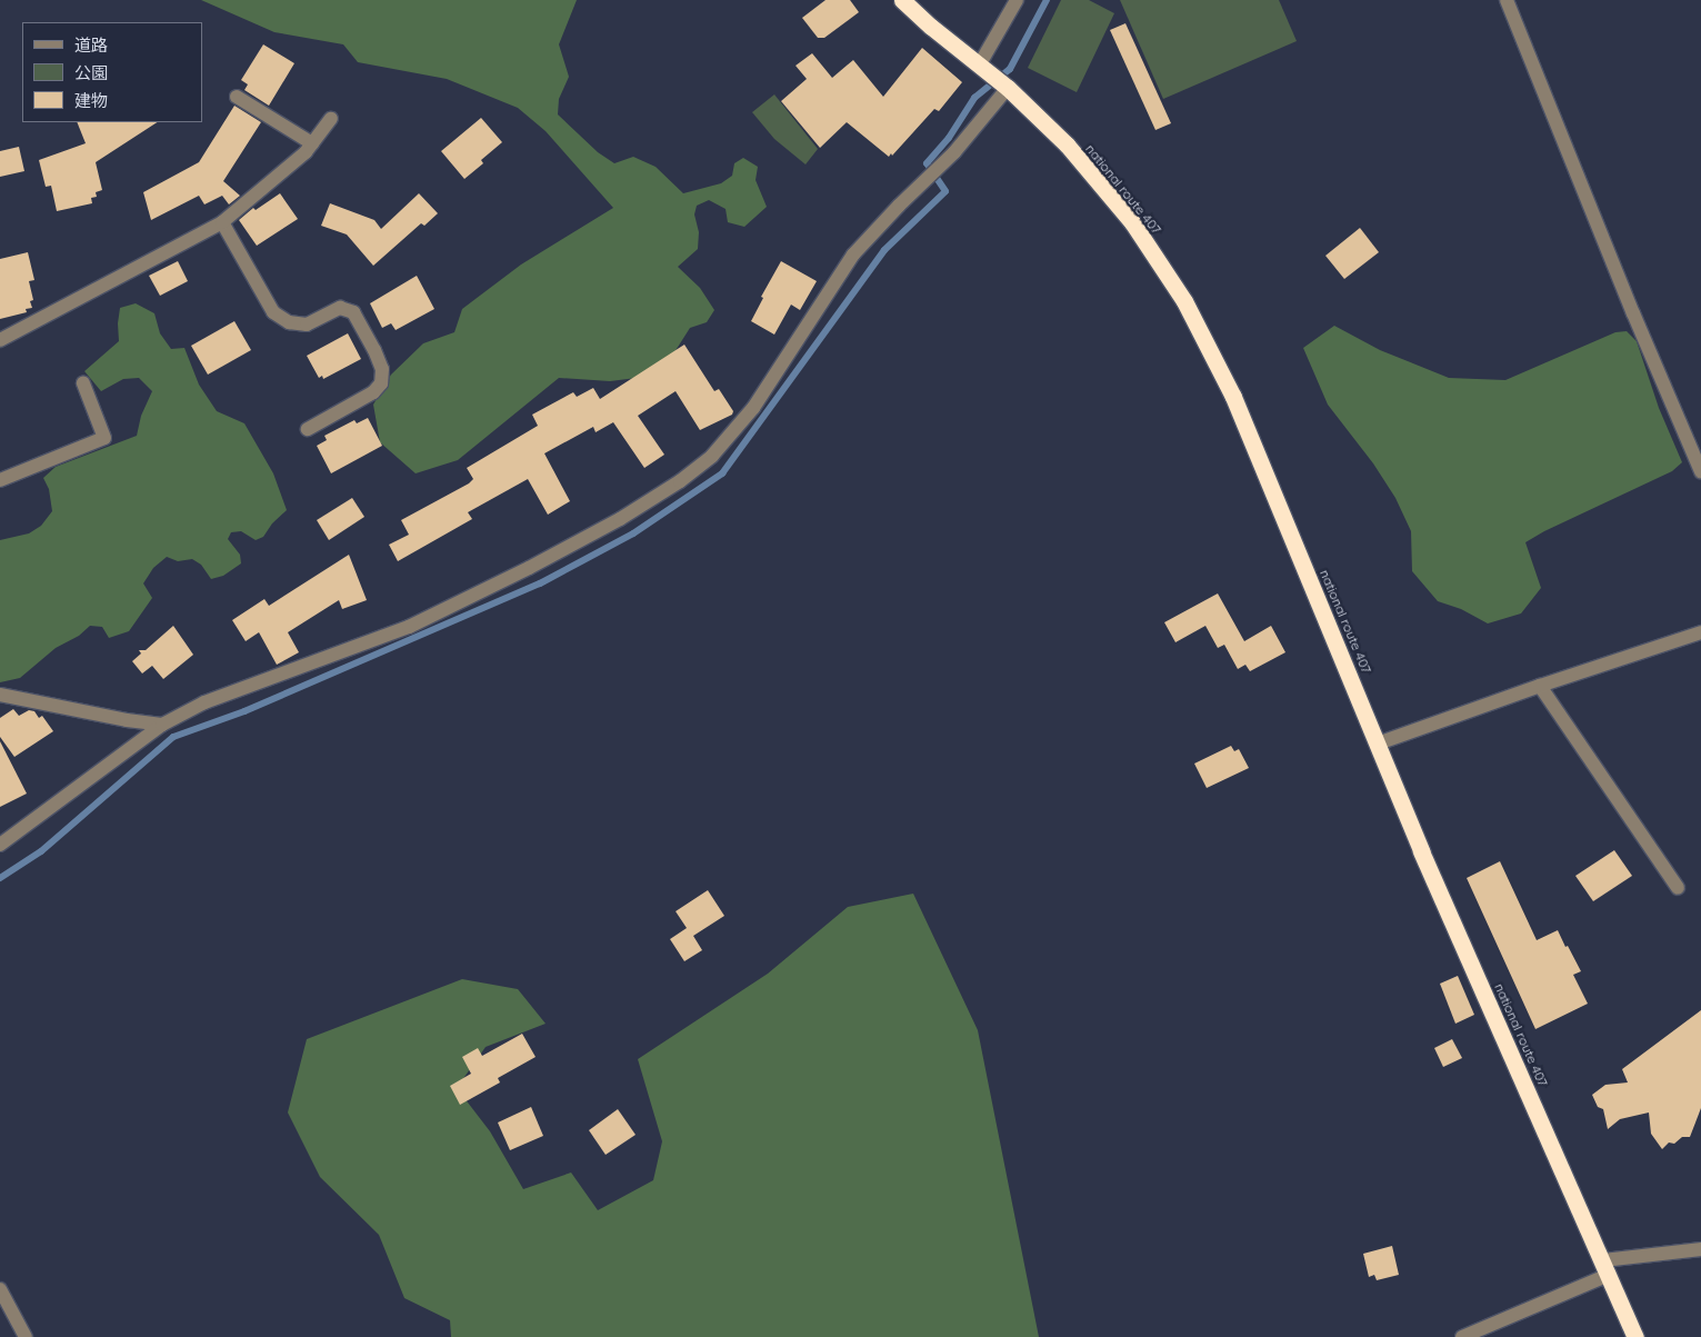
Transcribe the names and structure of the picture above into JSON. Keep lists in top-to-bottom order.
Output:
{
  "streets": {
    "highway": ["national route 407"]
  },
  "legend": ["道路", "公園", "建物"]
}
